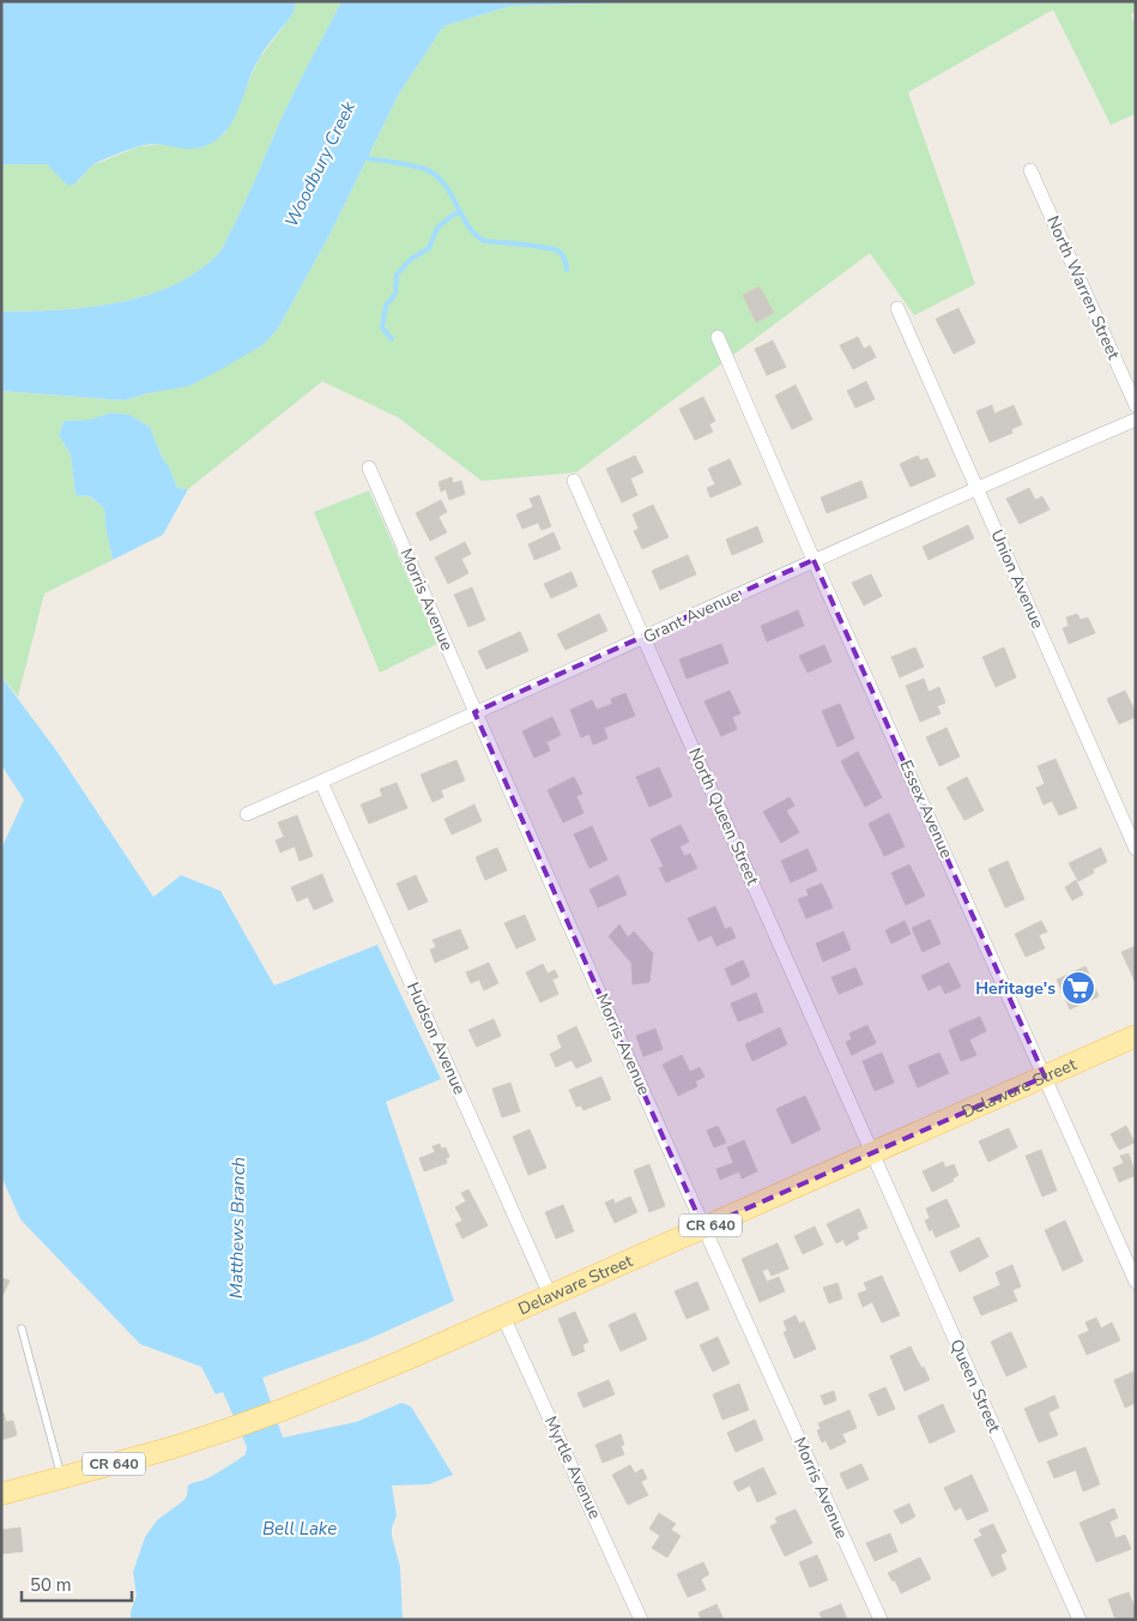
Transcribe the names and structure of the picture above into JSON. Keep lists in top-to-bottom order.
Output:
{
  "streets": {
    "main road": ["Delaware Street", "CR 640"],
    "street": [
      "North Warren Street",
      "Union Avenue",
      "Morris Avenue",
      "Grant Avenue",
      "Essex Avenue",
      "North Queen Street",
      "Hudson Avenue",
      "Queen Street",
      "Myrtle Avenue"
    ]
  },
  "crossings": [
    ["Union Avenue", "Grant Avenue"],
    ["Morris Avenue", "Grant Avenue"],
    ["Morris Avenue", "Delaware Street"],
    ["Grant Avenue", "Essex Avenue"],
    ["Grant Avenue", "North Queen Street"],
    ["Grant Avenue", "Hudson Avenue"],
    ["Essex Avenue", "Delaware Street"],
    ["North Queen Street", "Delaware Street"],
    ["North Queen Street", "Queen Street"],
    ["Hudson Avenue", "Delaware Street"],
    ["Delaware Street", "Queen Street"],
    ["Delaware Street", "Myrtle Avenue"]
  ],
  "water": ["Woodbury Creek", "Matthews Branch", "Bell Lake"],
  "places": {
    "supermarket": ["Heritage's"]
  },
  "scale_bar": "50 m"
}
